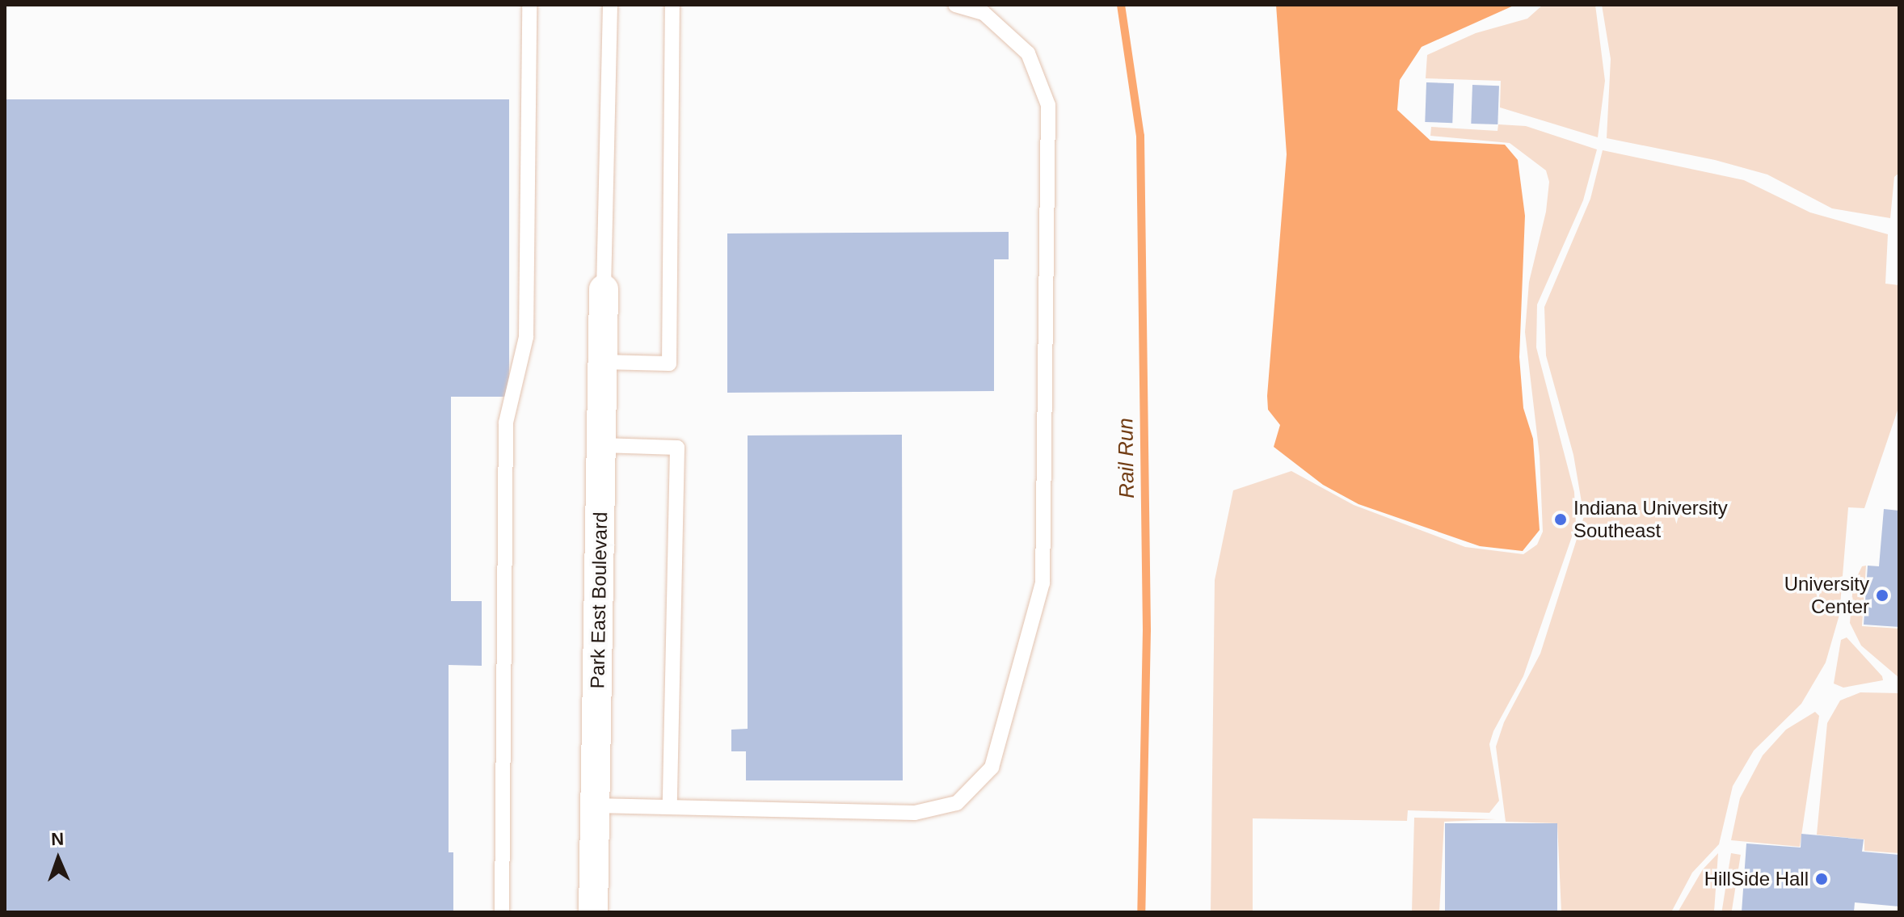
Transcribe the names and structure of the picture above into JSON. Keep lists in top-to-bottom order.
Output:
{
  "streets": {
    "street": ["Park East Boulevard"]
  },
  "water": ["Rail Run"],
  "places": ["Indiana University Southeast", "University Center", "HillSide Hall"],
  "north": "top"
}
